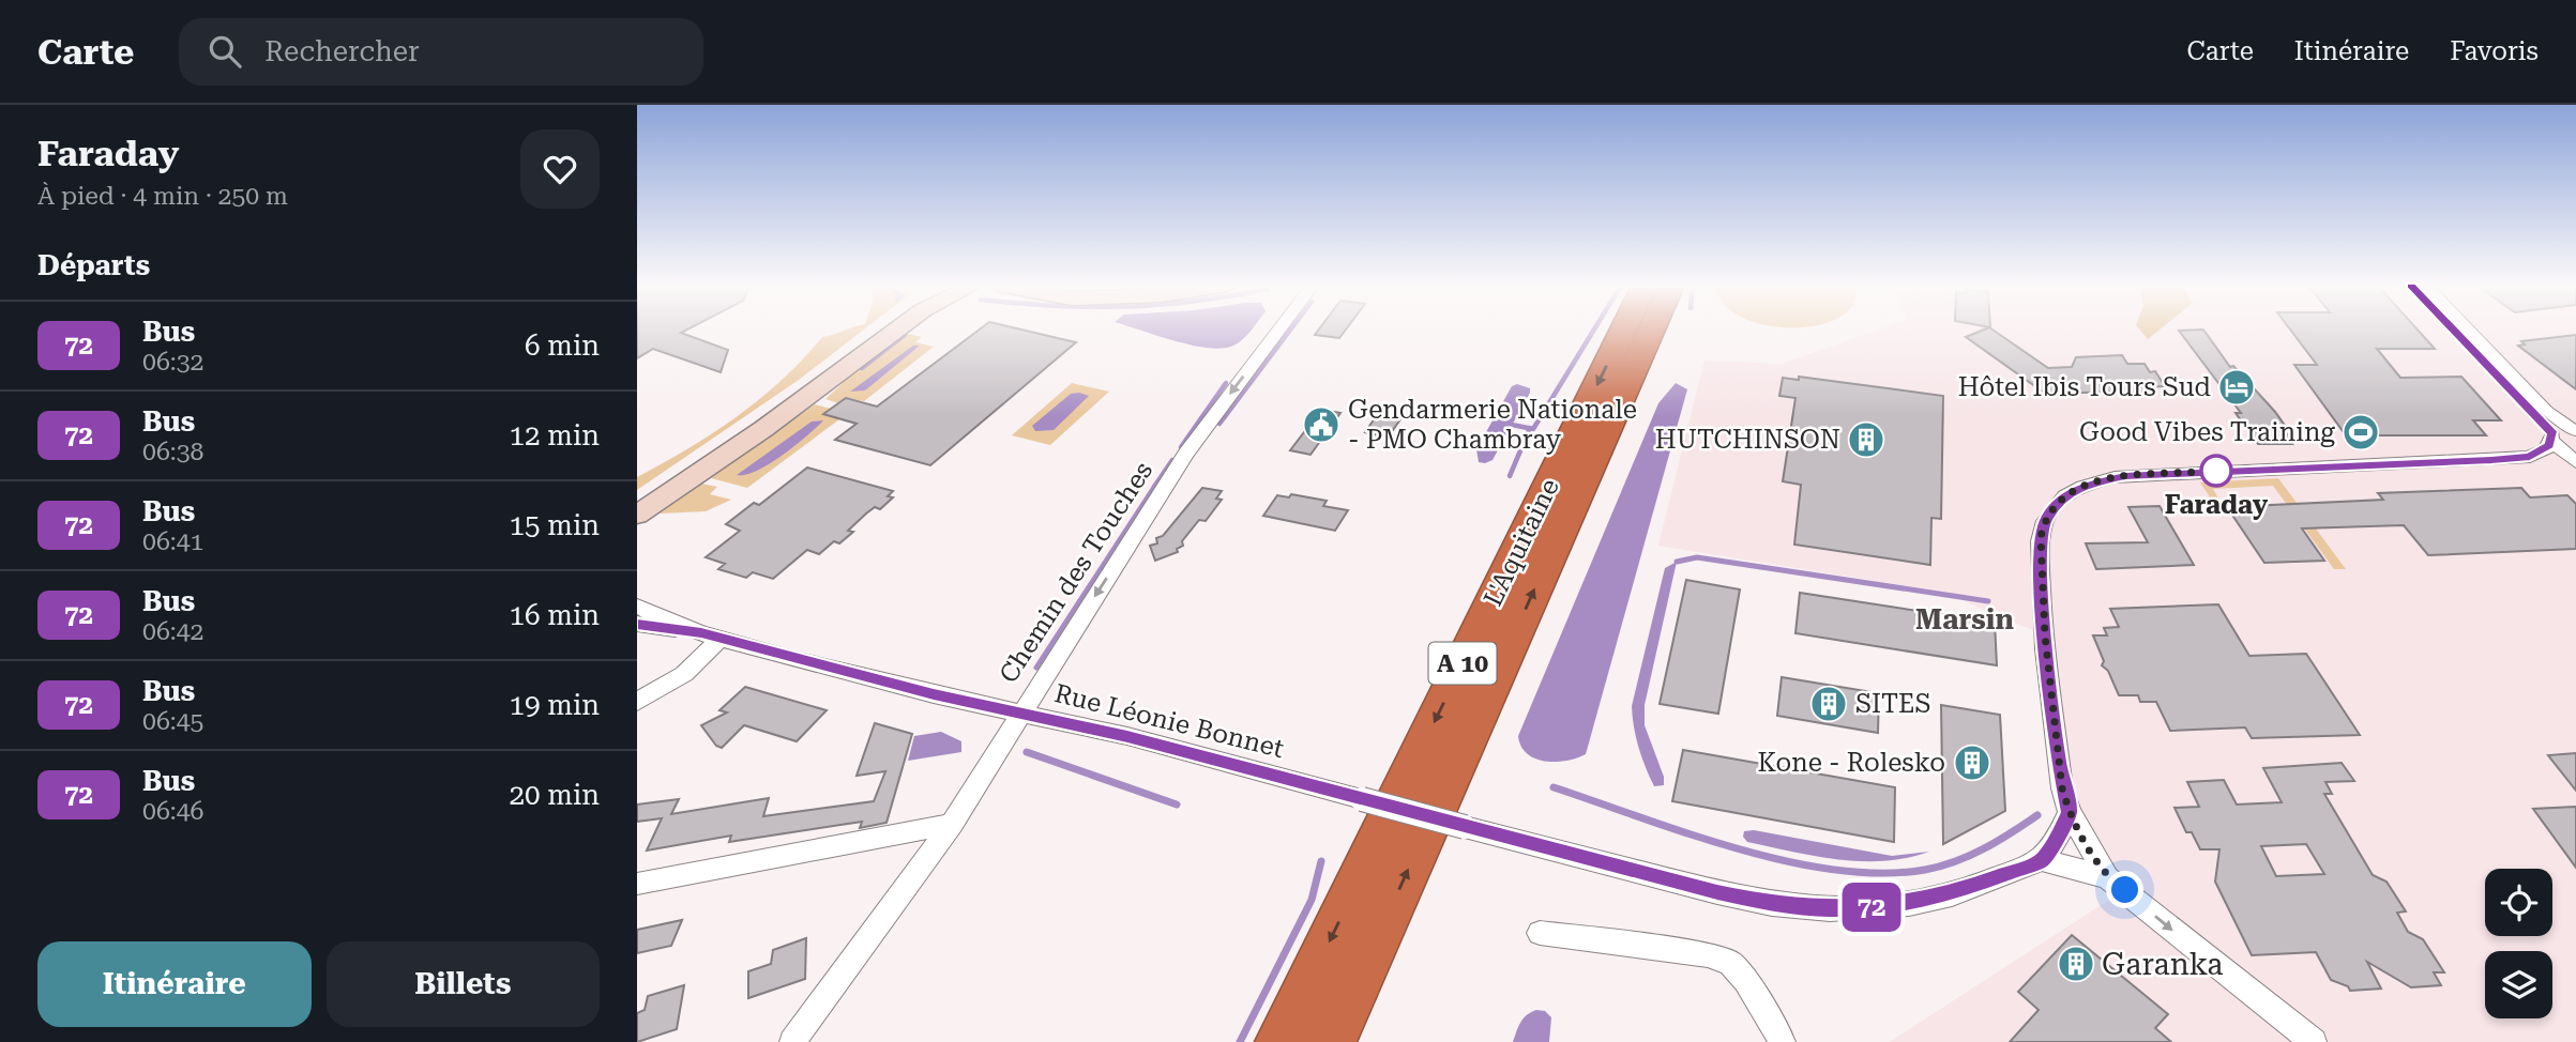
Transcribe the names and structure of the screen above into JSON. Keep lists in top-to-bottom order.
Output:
{
  "streets": {
    "highway": ["L'Aquitaine", "A 10"],
    "street": ["Chemin des Touches", "Rue Léonie Bonnet"]
  },
  "crossings": [
    ["Chemin des Touches", "Rue Léonie Bonnet"]
  ],
  "one_way": ["Chemin des Touches"],
  "districts": ["Marsin"],
  "places": {
    "hotel": ["Hôtel Ibis Tours Sud"],
    "public building": ["Gendarmerie Nationale - PMO Chambray"],
    "sports": ["Good Vibes Training"],
    "building": [
      "HUTCHINSON",
      "SITES",
      "Kone - Rolesko",
      "Garanka"
    ],
    "other": ["Faraday"]
  },
  "lines": ["bus line 72"],
  "page": {
    "header": "Carte",
    "search": "Rechercher",
    "nav": ["Carte", "Itinéraire", "Favoris"],
    "heading": [
      ["Faraday", "À pied · 4 min · 250 m"],
      "Départs"
    ],
    "on_map": "72",
    "list": [
      {
        "mark": "72",
        "name": "Bus",
        "note": "06:32",
        "value": "6 min"
      },
      {
        "mark": "72",
        "name": "Bus",
        "note": "06:38",
        "value": "12 min"
      },
      {
        "mark": "72",
        "name": "Bus",
        "note": "06:41",
        "value": "15 min"
      },
      {
        "mark": "72",
        "name": "Bus",
        "note": "06:42",
        "value": "16 min"
      },
      {
        "mark": "72",
        "name": "Bus",
        "note": "06:45",
        "value": "19 min"
      },
      {
        "mark": "72",
        "name": "Bus",
        "note": "06:46",
        "value": "20 min"
      }
    ],
    "buttons": ["Itinéraire", "Billets"]
  }
}
